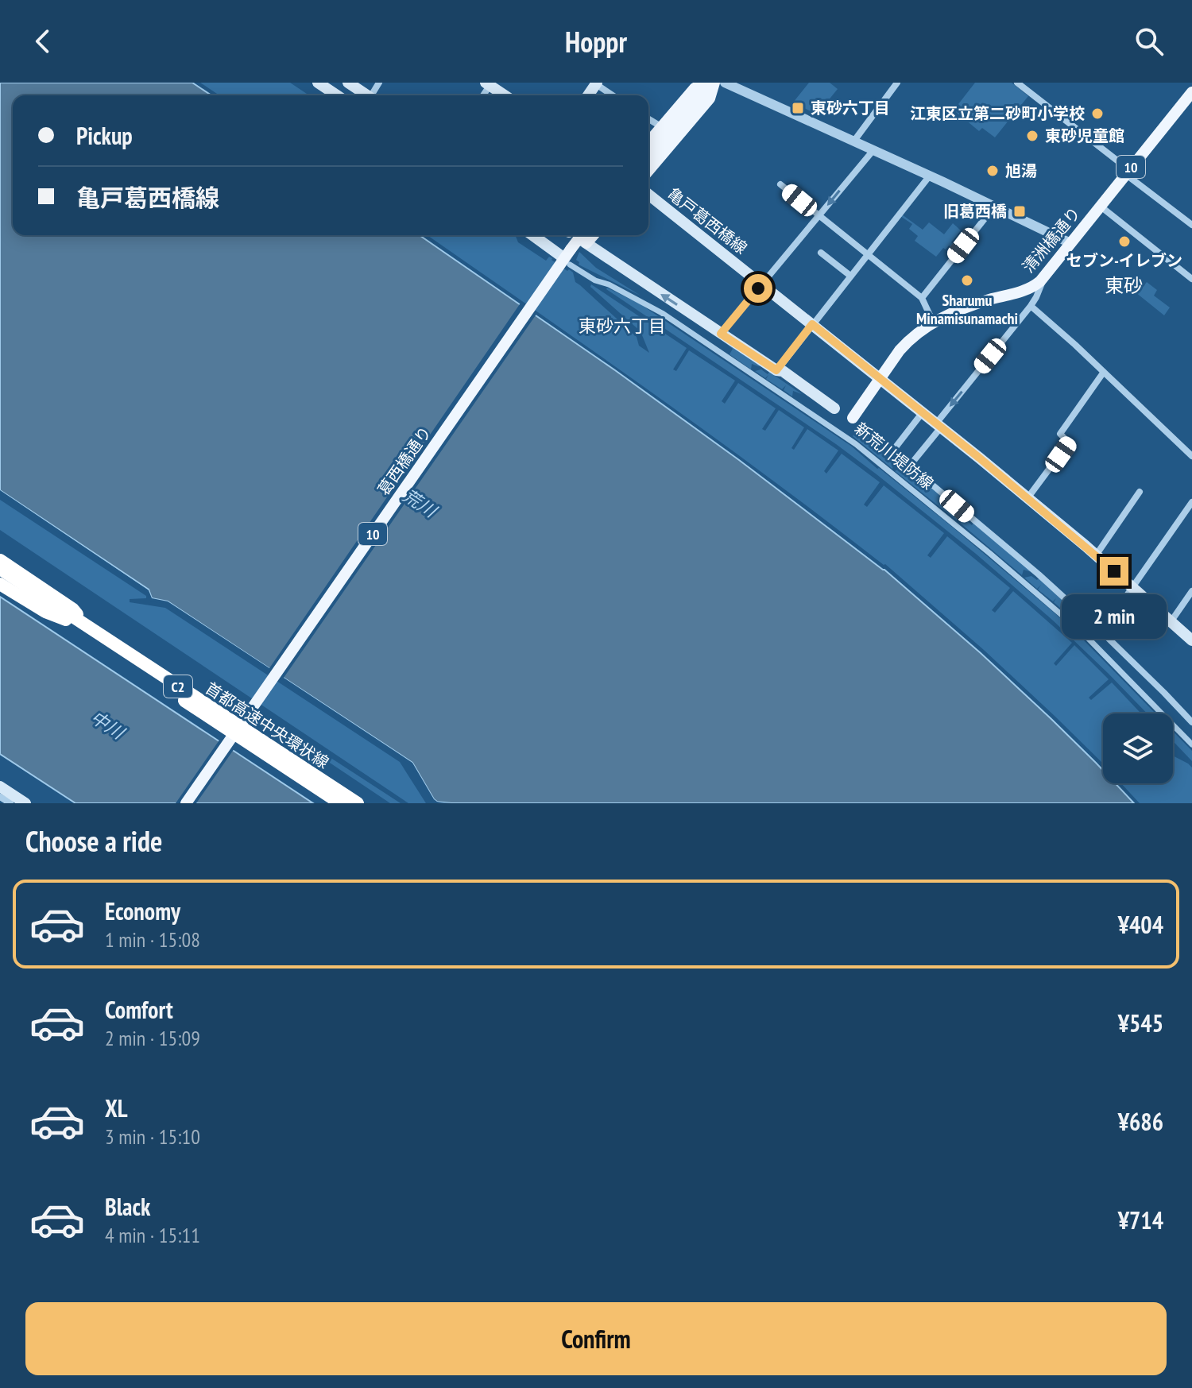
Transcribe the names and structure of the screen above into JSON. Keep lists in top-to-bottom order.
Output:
{
  "streets": {
    "highway": ["C2", "首都高速中央環状線"],
    "main road": [
      "10",
      "亀戸葛西橋線",
      "清洲橋通り",
      "新荒川堤防線",
      "葛西橋通り"
    ]
  },
  "crossings": [
    ["亀戸葛西橋線", "清洲橋通り"],
    ["新荒川堤防線", "葛西橋通り"]
  ],
  "districts": ["東砂", "東砂六丁目"],
  "water": ["荒川", "中川"],
  "places": {
    "transit": ["東砂六丁目", "旧葛西橋"],
    "other": [
      "江東区立第二砂町小学校",
      "東砂児童館",
      "旭湯",
      "セブン-イレブン",
      "Sharumu Minamisunamachi"
    ]
  },
  "page": {
    "header": "Hoppr",
    "banner": ["Pickup", "亀戸葛西橋線"],
    "bubble": "2 min",
    "heading": "Choose a ride",
    "list": [
      {
        "name": "Economy",
        "note": "1 min · 15:08",
        "value": "¥404"
      },
      {
        "name": "Comfort",
        "note": "2 min · 15:09",
        "value": "¥545"
      },
      {
        "name": "XL",
        "note": "3 min · 15:10",
        "value": "¥686"
      },
      {
        "name": "Black",
        "note": "4 min · 15:11",
        "value": "¥714"
      }
    ],
    "buttons": "Confirm"
  }
}
